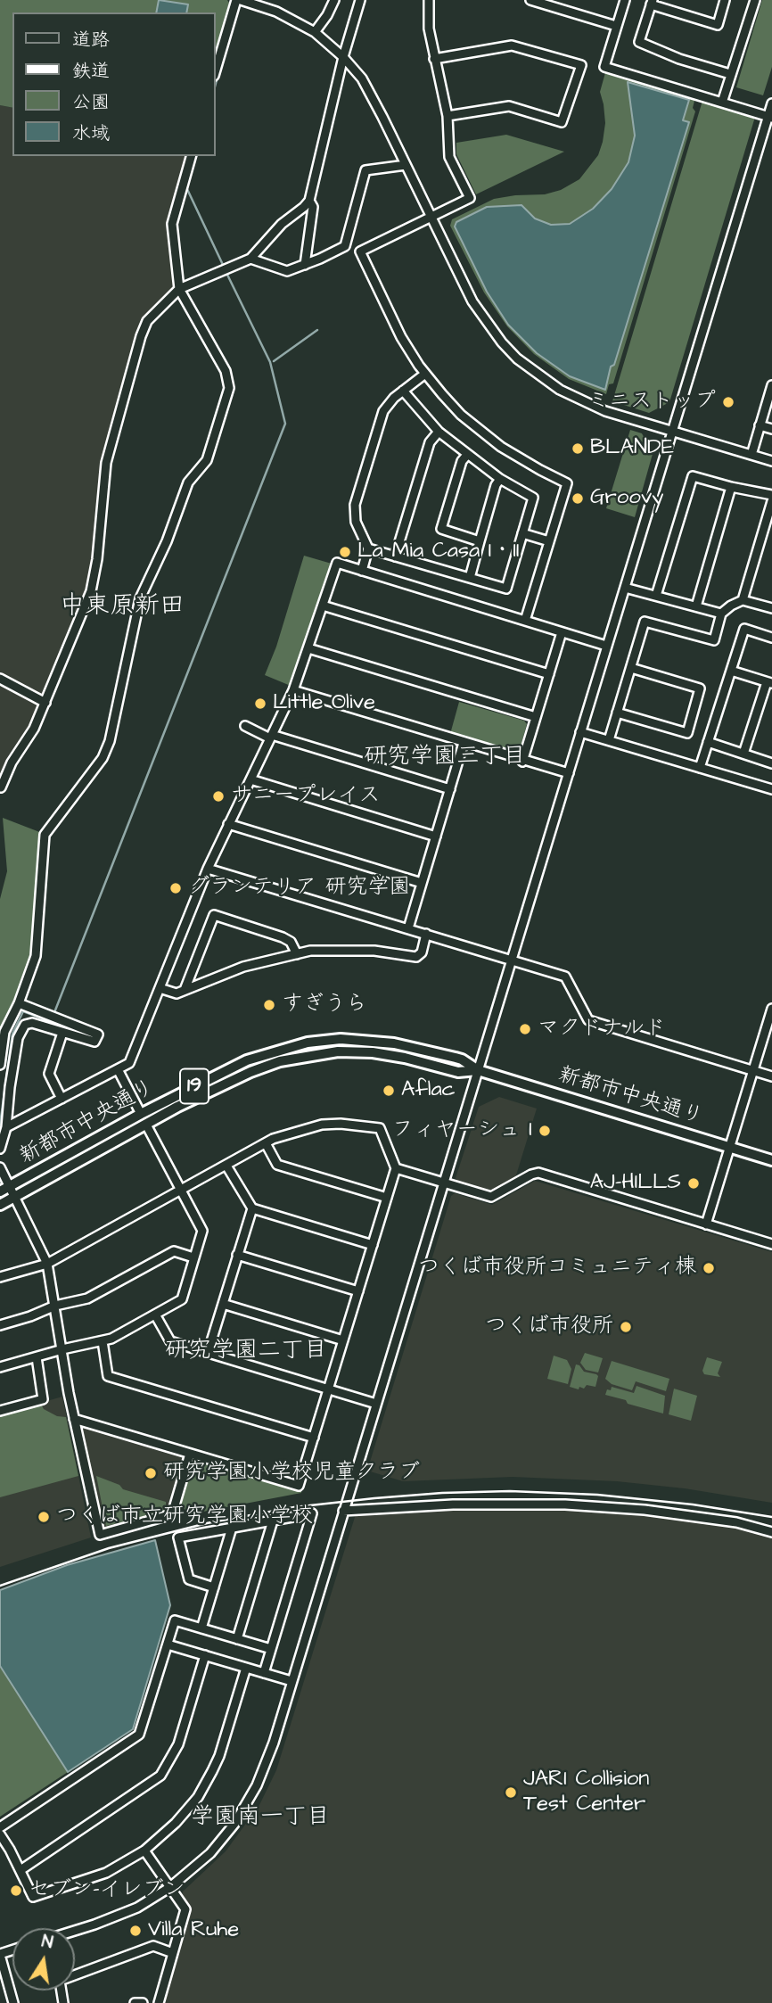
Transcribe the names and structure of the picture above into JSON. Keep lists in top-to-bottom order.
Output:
{
  "streets": {
    "main road": ["19", "新都市中央通り"]
  },
  "districts": [
    "中東原新田",
    "研究学園三丁目",
    "研究学園二丁目",
    "学園南一丁目"
  ],
  "places": [
    "ミニストップ",
    "BLANDE",
    "Groovy",
    "La Mia Casa I・II",
    "Little Olive",
    "サニープレイス",
    "グランテリア 研究学園",
    "すぎうら",
    "マクドナルド",
    "Aflac",
    "フィヤーシュ I",
    "AJ-HILLS",
    "つくば市役所コミュニティ棟",
    "つくば市役所",
    "研究学園小学校児童クラブ",
    "つくば市立研究学園小学校",
    "JARI Collision Test Center",
    "セブン-イレブン",
    "Villa Ruhe"
  ],
  "legend": [
    "道路",
    "鉄道",
    "公園",
    "水域"
  ],
  "north": "top"
}
